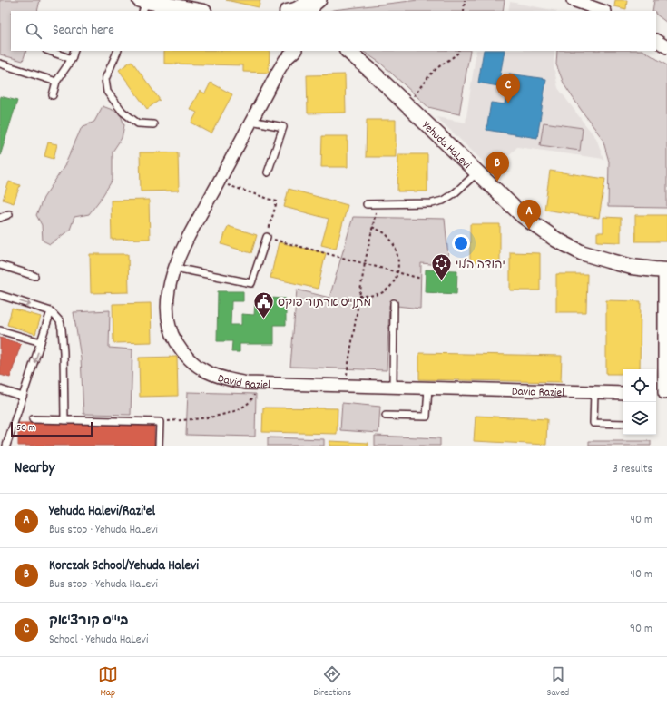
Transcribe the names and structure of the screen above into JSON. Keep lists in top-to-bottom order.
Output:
{
  "streets": {
    "street": ["Yehuda HaLevi", "David Raziel"]
  },
  "places": {
    "synagogue": ["יהודה הלוי"],
    "public building": ["מתנ\"ס ארתור פוקס"]
  },
  "scale_bar": "50 m",
  "page": {
    "search": "Search here",
    "pins": ["C", "B", "A"],
    "scale": "50 m",
    "heading": ["Nearby", "3 results"],
    "list": [
      {
        "mark": "A",
        "name": "Yehuda Halevi/Razi'el",
        "note": "Bus stop · Yehuda HaLevi",
        "value": "40 m"
      },
      {
        "mark": "B",
        "name": "Korczak School/Yehuda Halevi",
        "note": "Bus stop · Yehuda HaLevi",
        "value": "40 m"
      },
      {
        "mark": "C",
        "name": "בי''ס קורצ'אק",
        "note": "School · Yehuda HaLevi",
        "value": "90 m"
      }
    ],
    "nav": ["Map", "Directions", "Saved"]
  }
}
